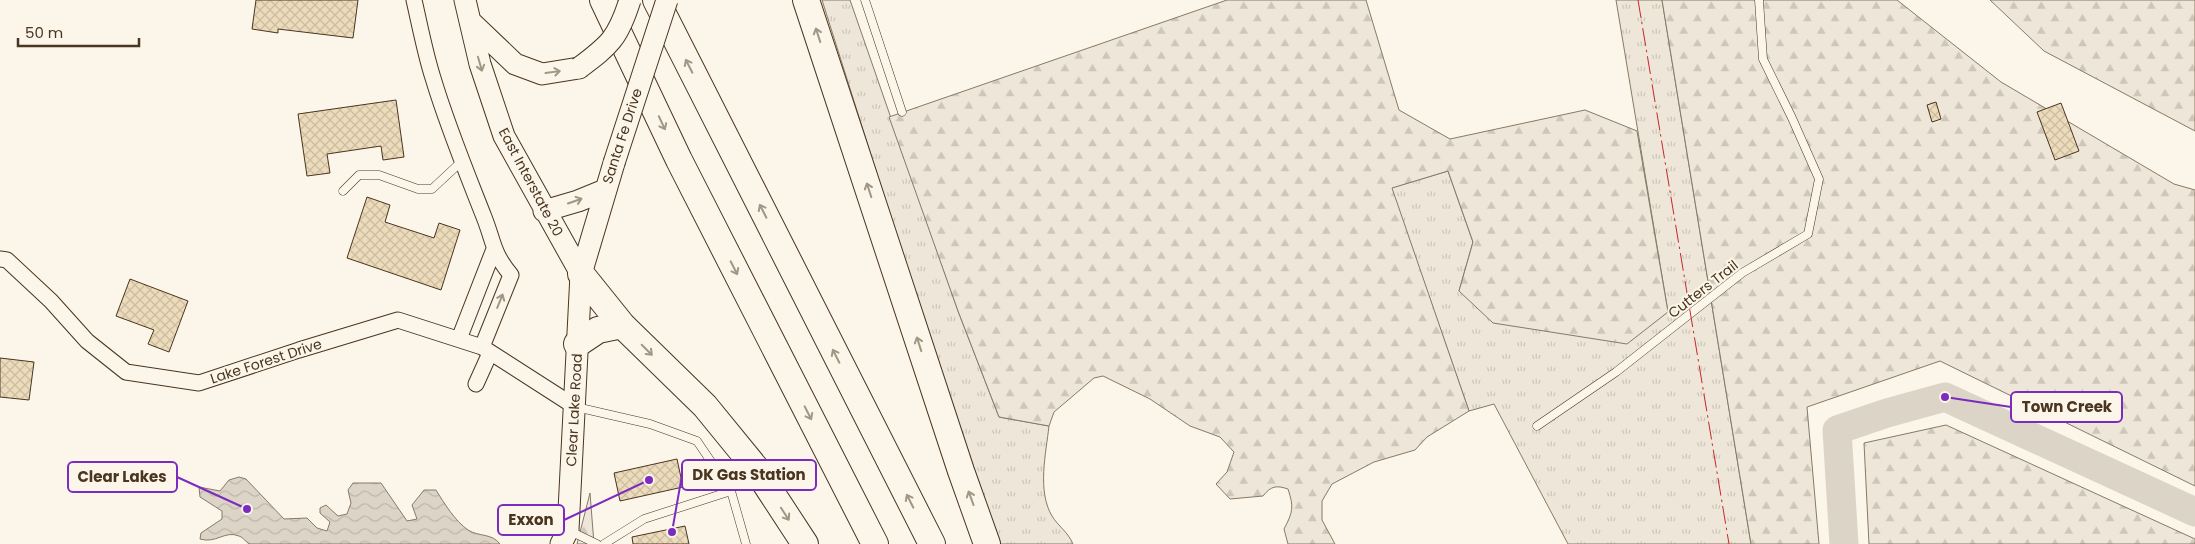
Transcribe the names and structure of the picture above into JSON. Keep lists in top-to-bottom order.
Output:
{
  "streets": {
    "main road": ["Santa Fe Drive", "East Interstate 20", "Clear Lake Road"],
    "street": ["Lake Forest Drive"],
    "lane": ["Cutters Trail"]
  },
  "crossings": [
    ["Santa Fe Drive", "East Interstate 20"],
    ["Santa Fe Drive", "Clear Lake Road"],
    ["East Interstate 20", "Clear Lake Road"],
    ["Lake Forest Drive", "Clear Lake Road"]
  ],
  "one_way": ["East Interstate 20"],
  "places": [
    "Town Creek",
    "Exxon",
    "Clear Lakes",
    "DK Gas Station"
  ],
  "scale_bar": "50 m"
}
